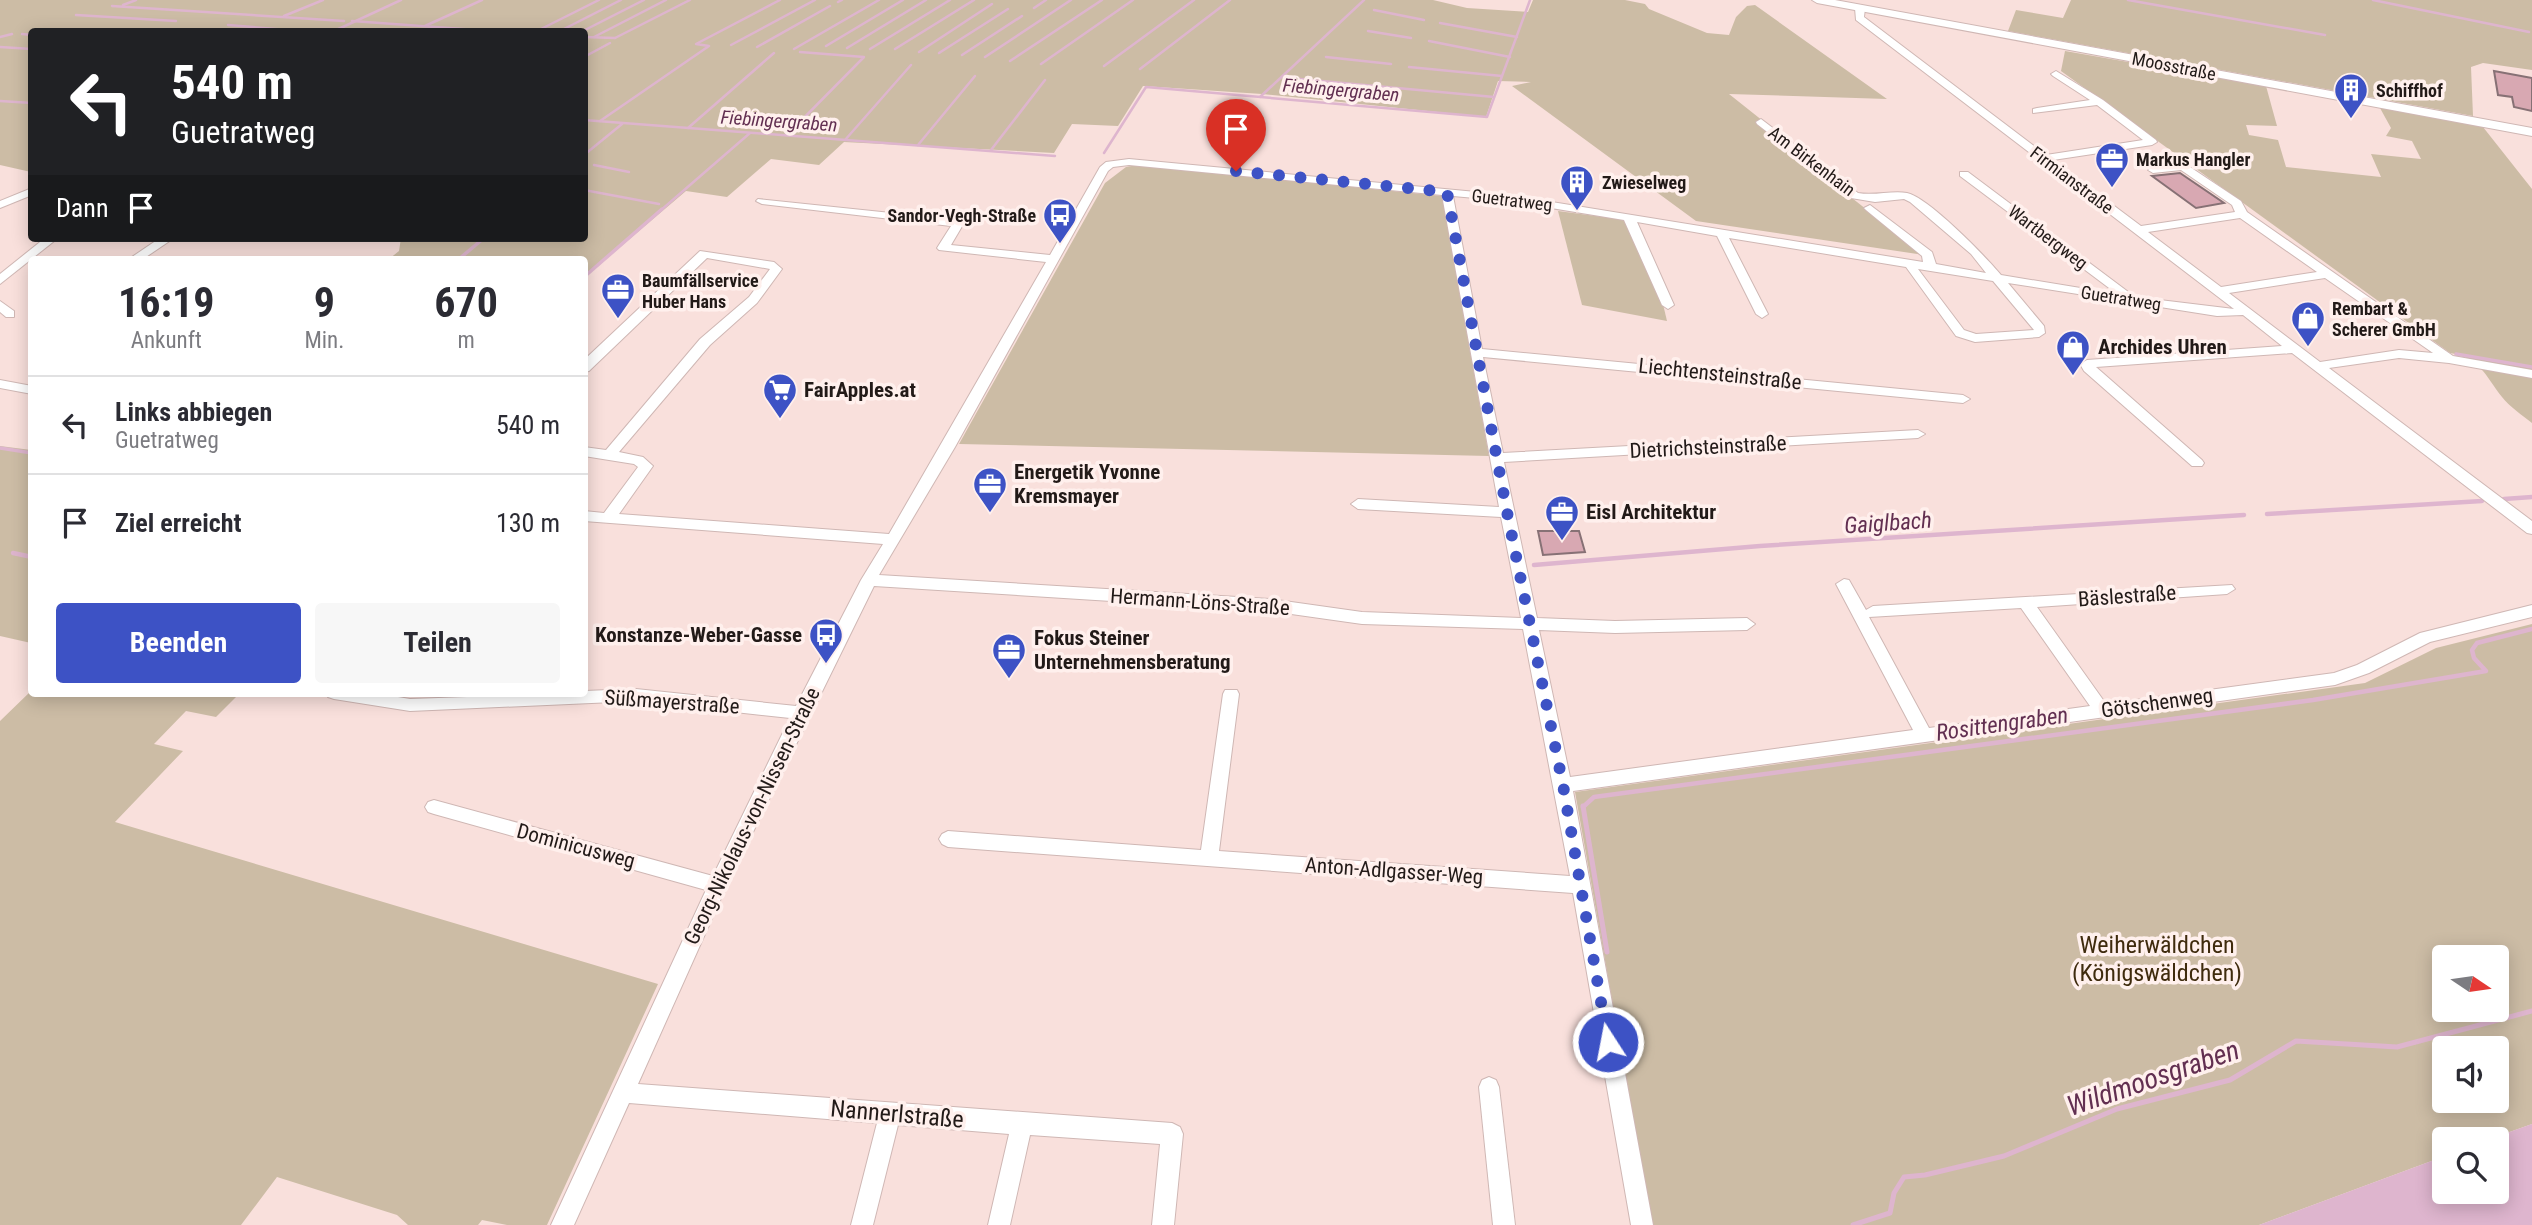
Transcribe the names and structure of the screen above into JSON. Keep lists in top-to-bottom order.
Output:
{
  "streets": {
    "street": [
      "Moosstraße",
      "Am Birkenhain",
      "Firmianstraße",
      "Guetratweg",
      "Wartbergweg",
      "Liechtensteinstraße",
      "Dietrichsteinstraße",
      "Bäslestraße",
      "Hermann-Löns-Straße",
      "Süßmayerstraße",
      "Götschenweg",
      "Georg-Nikolaus-von-Nissen-Straße",
      "Dominicusweg",
      "Anton-Adlgasser-Weg",
      "Nannerlstraße"
    ]
  },
  "crossings": [
    ["Moosstraße", "Firmianstraße"],
    ["Am Birkenhain", "Guetratweg"],
    ["Firmianstraße", "Guetratweg"],
    ["Guetratweg", "Wartbergweg"],
    ["Guetratweg", "Georg-Nikolaus-von-Nissen-Straße"],
    ["Hermann-Löns-Straße", "Georg-Nikolaus-von-Nissen-Straße"],
    ["Süßmayerstraße", "Georg-Nikolaus-von-Nissen-Straße"],
    ["Georg-Nikolaus-von-Nissen-Straße", "Dominicusweg"],
    ["Georg-Nikolaus-von-Nissen-Straße", "Nannerlstraße"]
  ],
  "water": [
    "Fiebingergraben",
    "Gaiglbach",
    "Rosittengraben",
    "Wildmoosgraben"
  ],
  "parks": ["Weiherwäldchen (Königswäldchen)"],
  "places": {
    "building": ["Schiffhof", "Zwieselweg"],
    "office": [
      "Markus Hangler",
      "Baumfällservice Huber Hans",
      "Energetik Yvonne Kremsmayer",
      "Eisl Architektur",
      "Fokus Steiner Unternehmensberatung"
    ],
    "bus stop": ["Sandor-Vegh-Straße", "Konstanze-Weber-Gasse"],
    "shop": ["Rembart & Scherer GmbH", "Archides Uhren"],
    "supermarket": ["FairApples.at"]
  },
  "north": "right",
  "page": {
    "turn": ["540 m", "Guetratweg"],
    "then": "Dann",
    "eta": [
      "16:19",
      "Ankunft",
      "9",
      "Min.",
      "670",
      "m"
    ],
    "list": [
      {
        "name": "Links abbiegen",
        "note": "Guetratweg",
        "value": "540 m"
      },
      {
        "name": "Ziel erreicht",
        "value": "130 m"
      }
    ],
    "buttons": ["Beenden", "Teilen"]
  }
}
